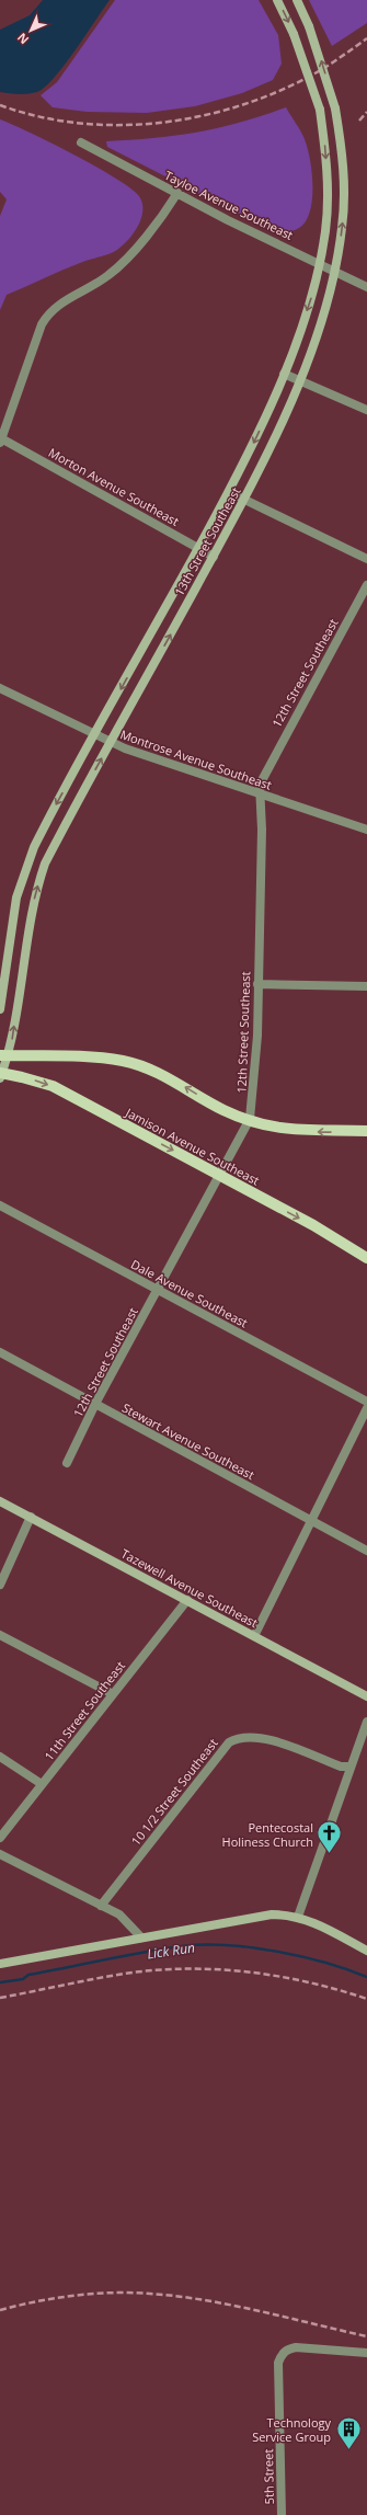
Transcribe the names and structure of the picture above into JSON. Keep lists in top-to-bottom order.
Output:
{
  "streets": {
    "main road": ["13th Street Southeast", "Jamison Avenue Southeast", "Tazewell Avenue Southeast"],
    "street": [
      "Tayloe Avenue Southeast",
      "Morton Avenue Southeast",
      "12th Street Southeast",
      "Montrose Avenue Southeast",
      "Dale Avenue Southeast",
      "Stewart Avenue Southeast",
      "11th Street Southeast",
      "10 1/2 Street Southeast",
      "5th Street"
    ]
  },
  "crossings": [
    ["Tayloe Avenue Southeast", "13th Street Southeast"],
    ["Morton Avenue Southeast", "13th Street Southeast"],
    ["13th Street Southeast", "Montrose Avenue Southeast"],
    ["13th Street Southeast", "Jamison Avenue Southeast"],
    ["12th Street Southeast", "Montrose Avenue Southeast"],
    ["12th Street Southeast", "Jamison Avenue Southeast"],
    ["12th Street Southeast", "Dale Avenue Southeast"],
    ["12th Street Southeast", "Stewart Avenue Southeast"],
    ["Tazewell Avenue Southeast", "11th Street Southeast"]
  ],
  "water": ["Lick Run"],
  "places": {
    "church": ["Pentecostal Holiness Church"],
    "building": ["Technology Service Group"]
  },
  "north": "bottom left"
}
